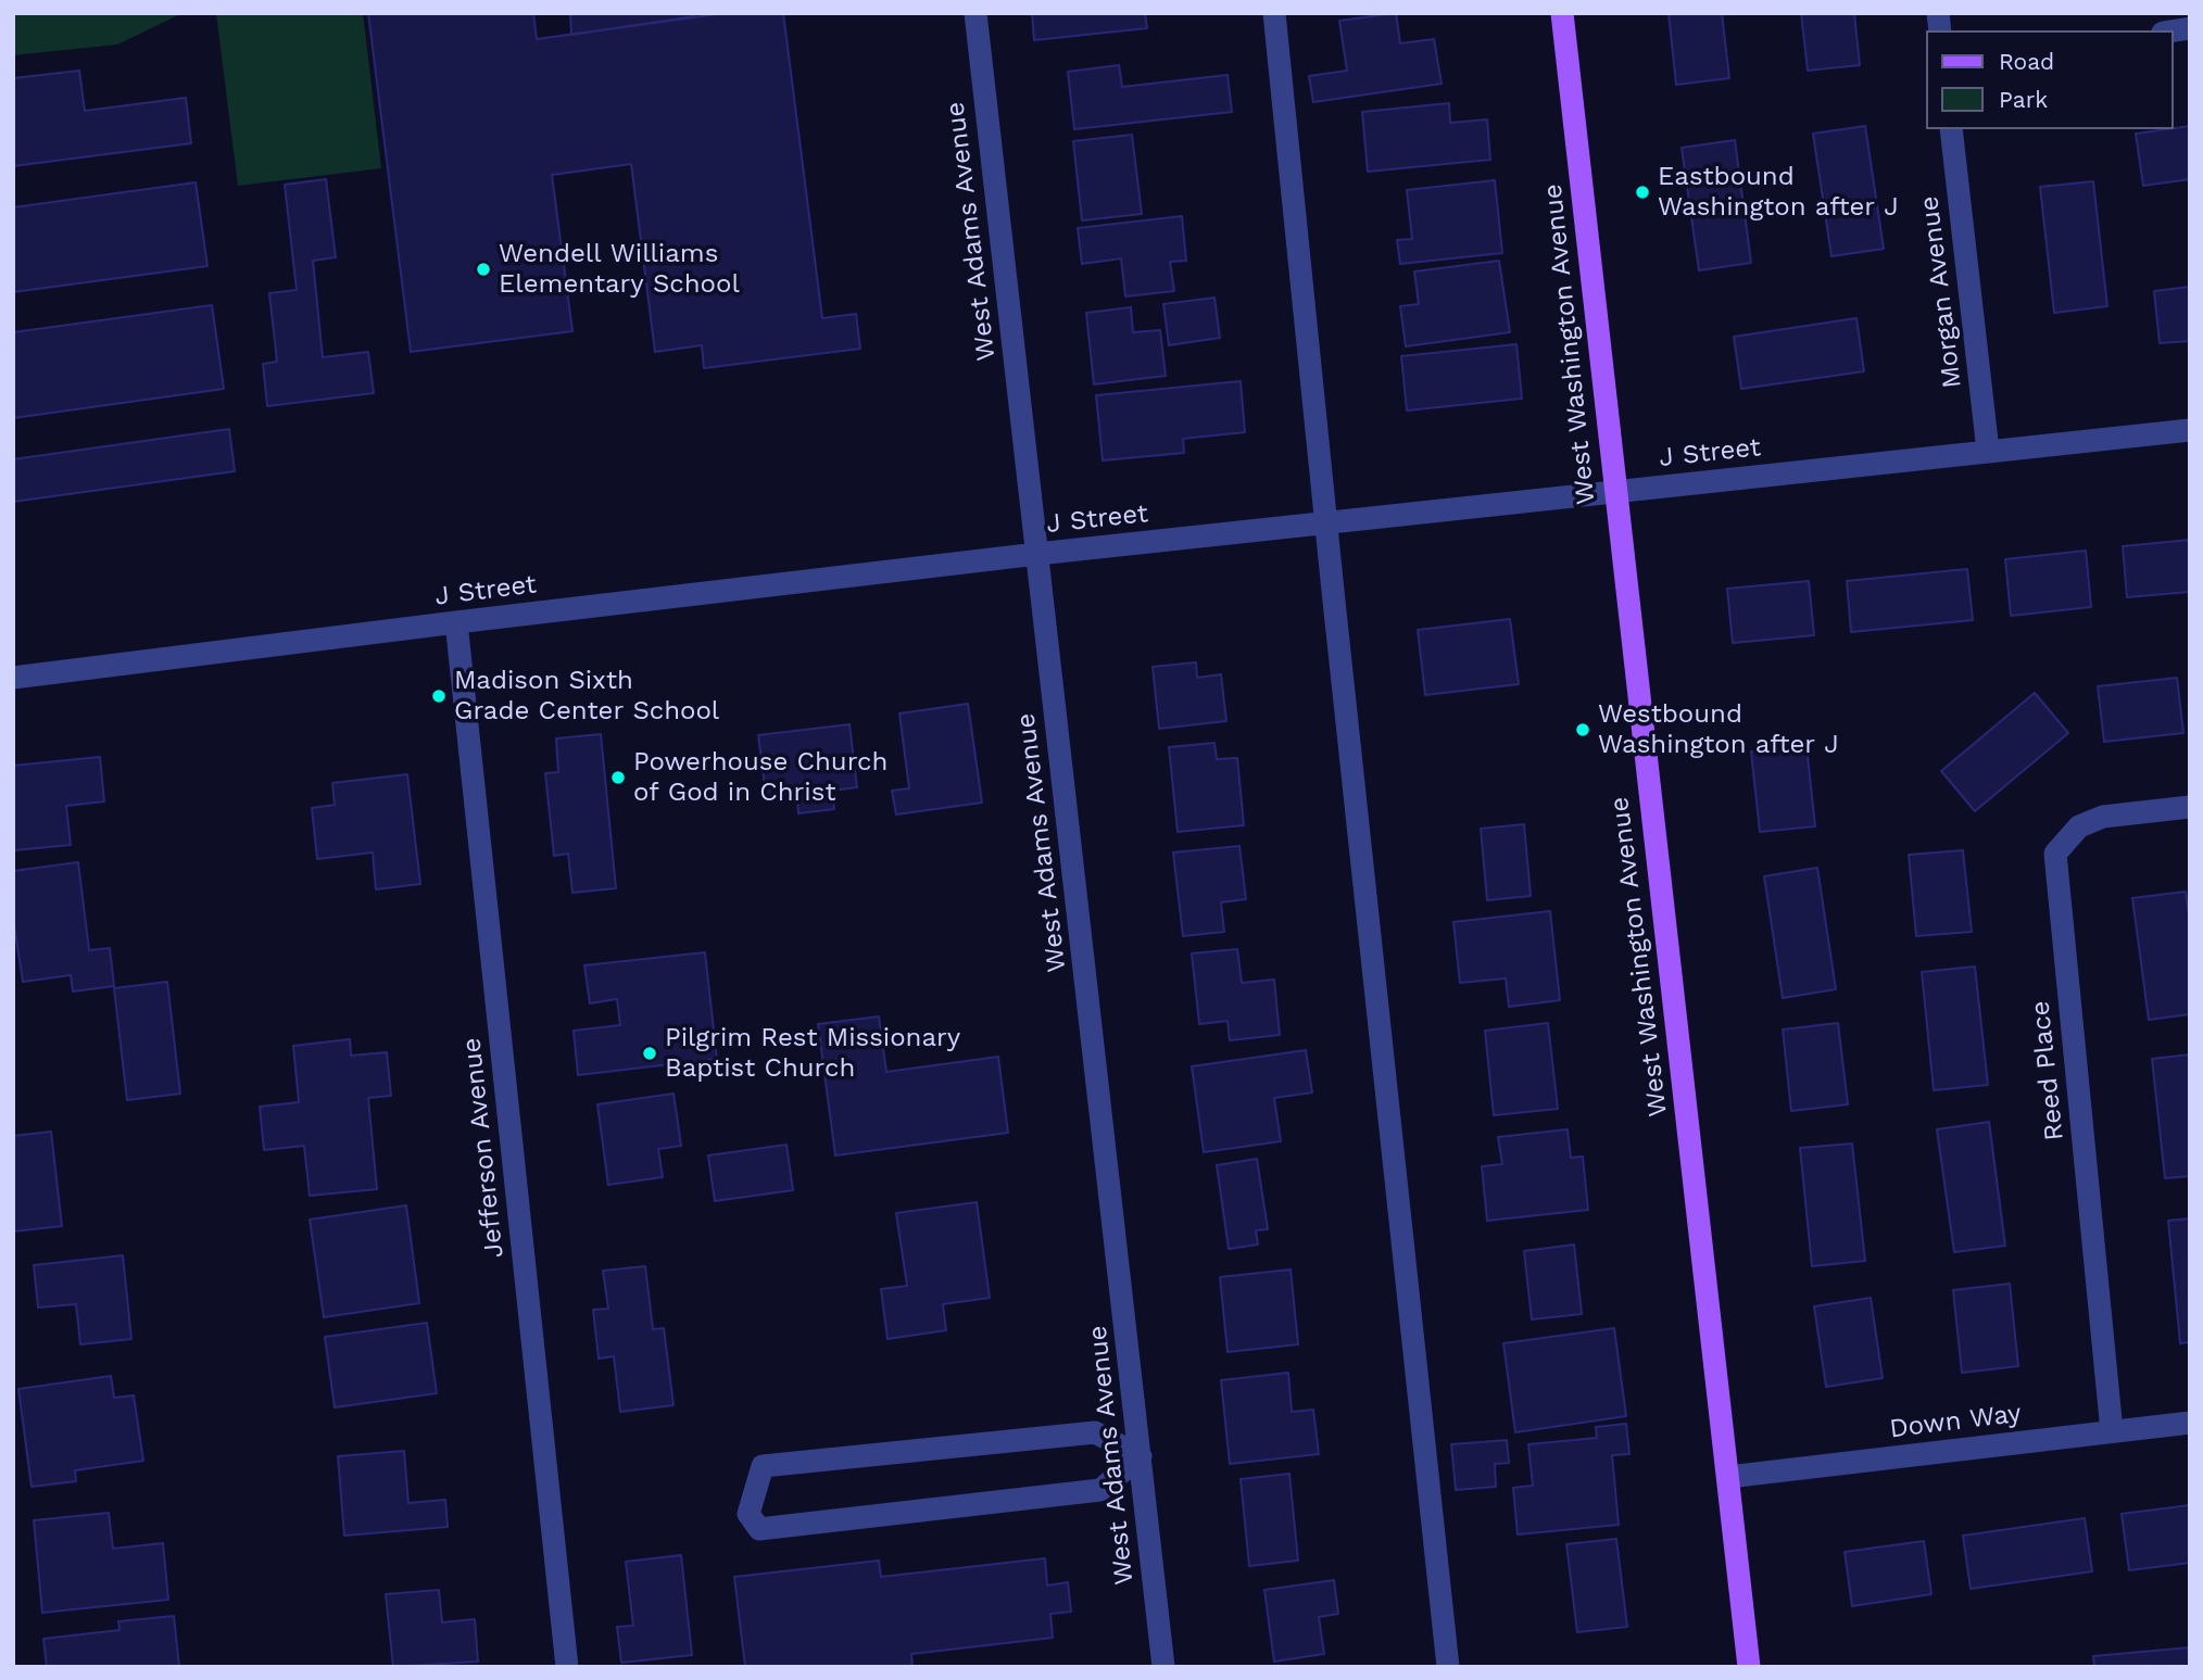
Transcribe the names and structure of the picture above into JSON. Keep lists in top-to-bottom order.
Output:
{
  "streets": {
    "main road": ["West Washington Avenue"],
    "street": [
      "West Adams Avenue",
      "Morgan Avenue",
      "J Street",
      "Reed Place",
      "Jefferson Avenue",
      "Down Way"
    ]
  },
  "crossings": [
    ["West Adams Avenue", "J Street"],
    ["Morgan Avenue", "J Street"],
    ["West Washington Avenue", "J Street"],
    ["West Washington Avenue", "Down Way"],
    ["J Street", "Jefferson Avenue"],
    ["Reed Place", "Down Way"]
  ],
  "places": [
    "Eastbound Washington after J",
    "Wendell Williams Elementary School",
    "Madison Sixth Grade Center School",
    "Westbound Washington after J",
    "Powerhouse Church of God in Christ",
    "Pilgrim Rest Missionary Baptist Church"
  ],
  "legend": ["Road", "Park"]
}
